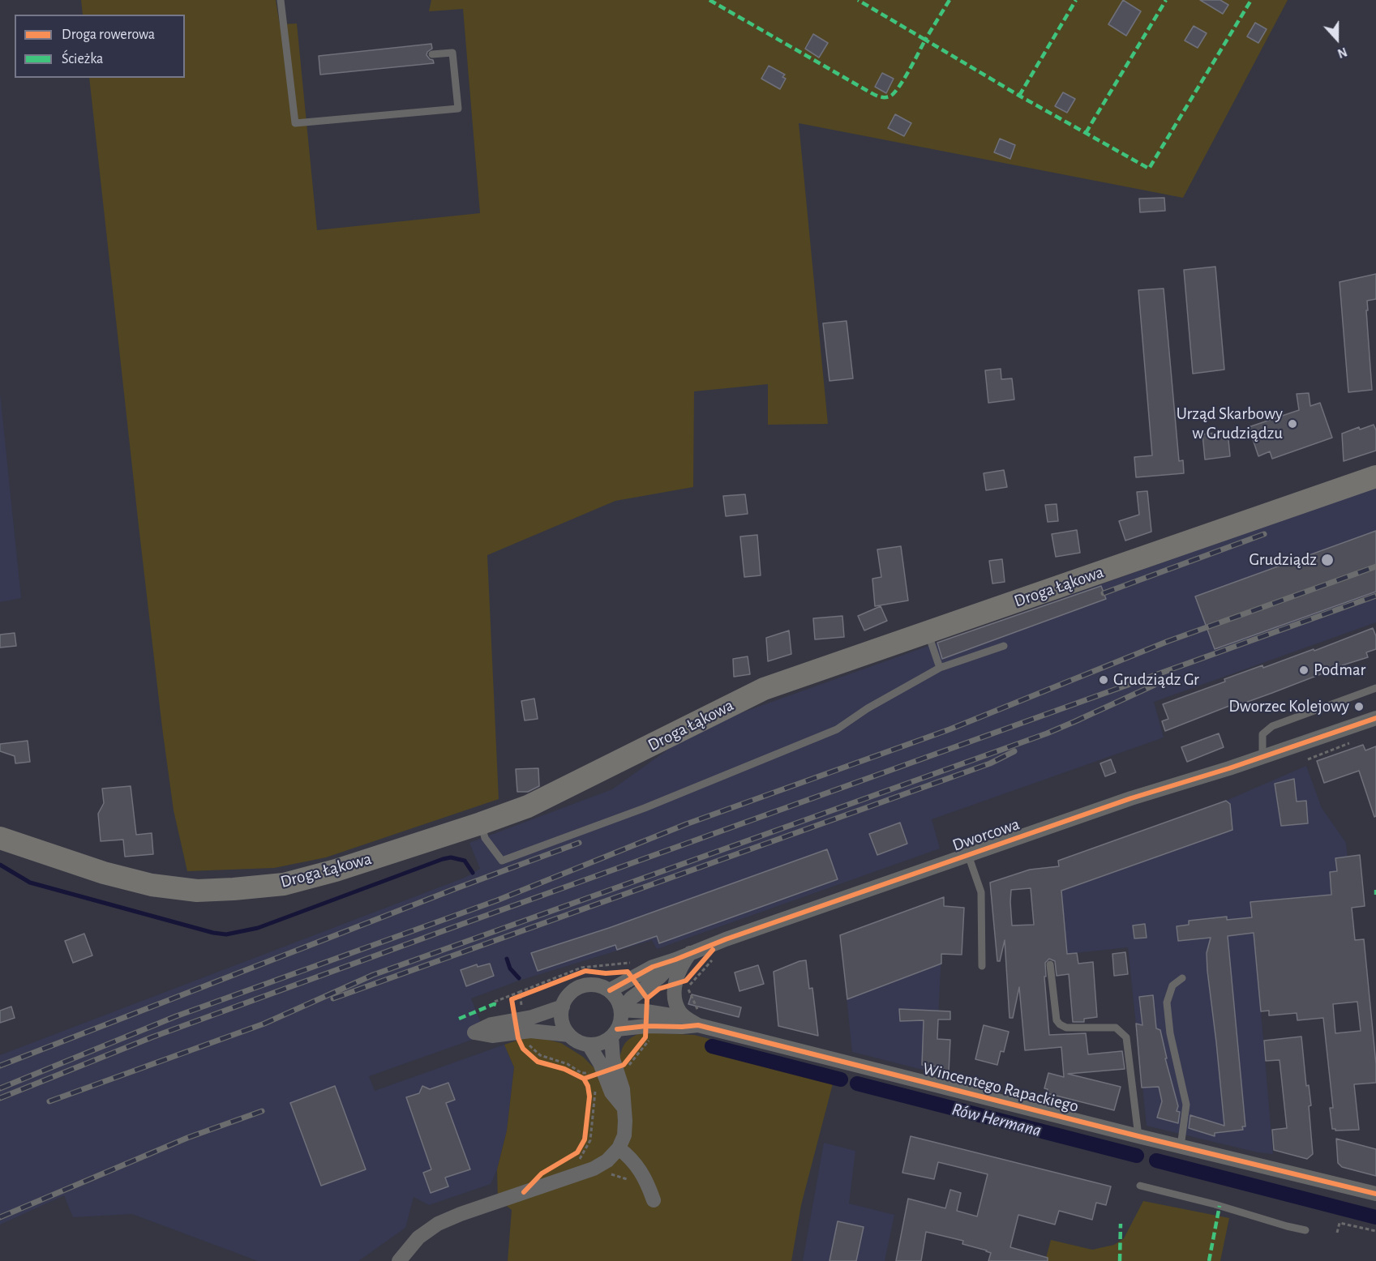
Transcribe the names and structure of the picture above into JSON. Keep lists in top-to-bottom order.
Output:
{
  "streets": {
    "main road": ["Droga Łąkowa"],
    "street": ["Dworcowa", "Wincentego Rapackiego"]
  },
  "crossings": [
    ["Dworcowa", "Wincentego Rapackiego"]
  ],
  "water": ["Rów Hermana"],
  "places": [
    "Urząd Skarbowy w Grudziądzu",
    "Grudziądz",
    "Podmar",
    "Grudziądz Gr",
    "Dworzec Kolejowy"
  ],
  "legend": ["Droga rowerowa", "Ścieżka"],
  "north": "bottom"
}
